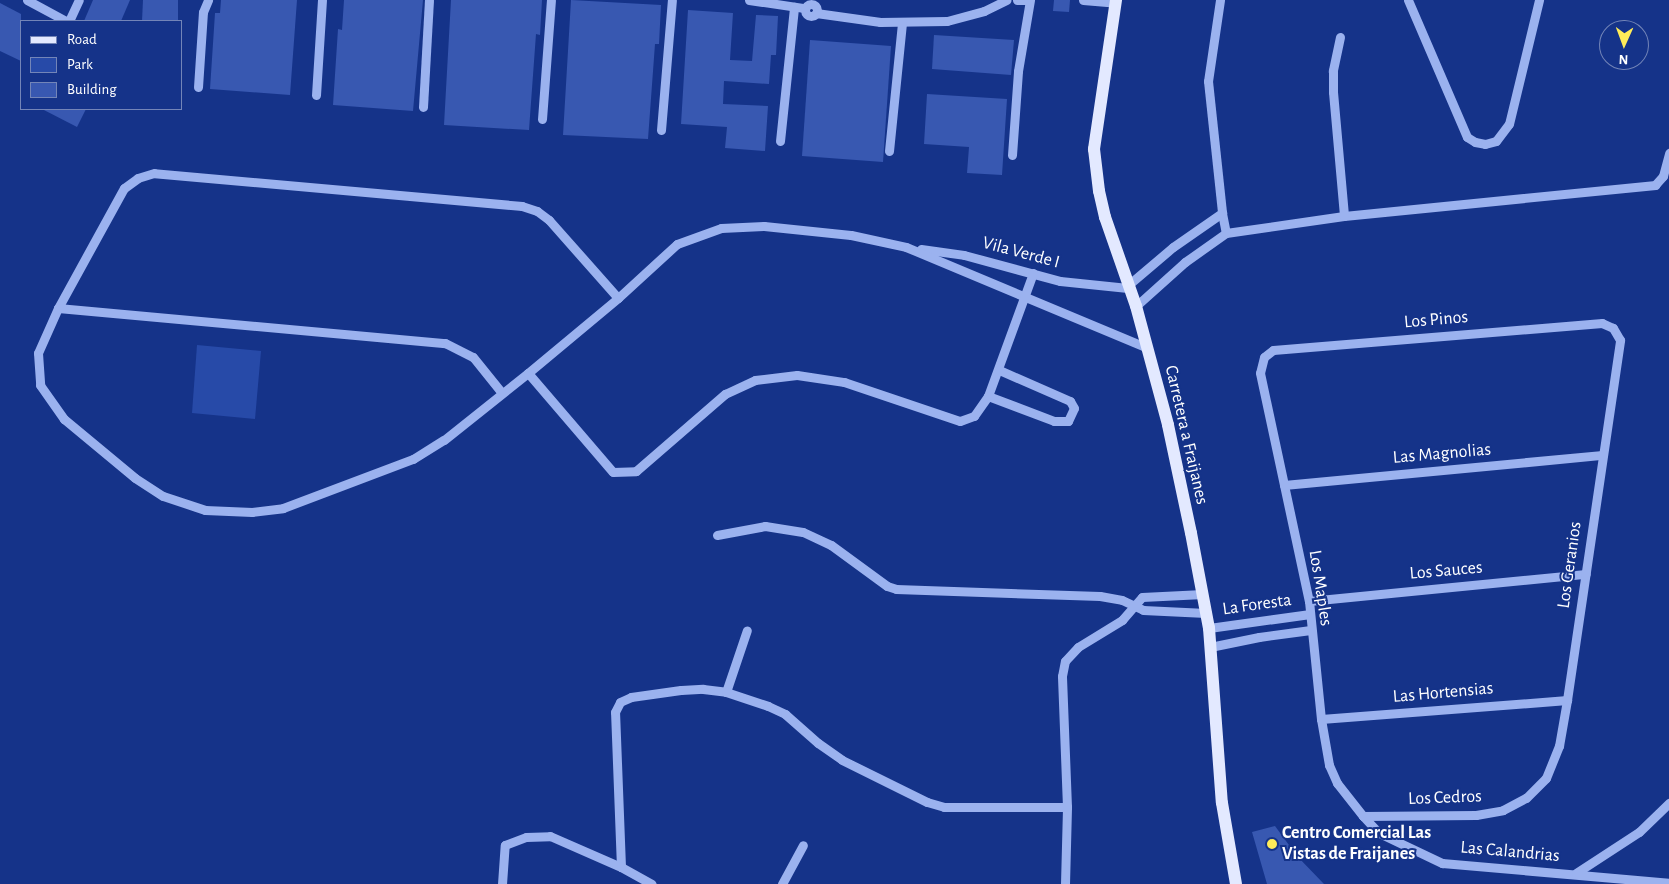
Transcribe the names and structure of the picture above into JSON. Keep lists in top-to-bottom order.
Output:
{
  "streets": {
    "main road": ["Carretera a Fraijanes"],
    "street": [
      "Vila Verde I",
      "Los Pinos",
      "Las Magnolias",
      "Los Geranios",
      "Los Sauces",
      "Los Maples",
      "La Foresta",
      "Las Hortensias",
      "Los Cedros",
      "Las Calandrias"
    ]
  },
  "crossings": [
    ["Vila Verde I", "Carretera a Fraijanes"],
    ["Los Pinos", "Los Geranios"],
    ["Los Pinos", "Los Maples"],
    ["Carretera a Fraijanes", "La Foresta"],
    ["Las Magnolias", "Los Geranios"],
    ["Las Magnolias", "Los Maples"],
    ["Los Geranios", "Los Sauces"],
    ["Los Geranios", "Las Hortensias"],
    ["Los Geranios", "Los Cedros"],
    ["Los Sauces", "Los Maples"],
    ["Los Maples", "La Foresta"],
    ["Los Maples", "Las Hortensias"],
    ["Los Maples", "Los Cedros"],
    ["Los Maples", "Las Calandrias"],
    ["Los Cedros", "Las Calandrias"]
  ],
  "places": ["Centro Comercial Las Vistas de Fraijanes"],
  "legend": ["Road", "Park", "Building"],
  "north": "bottom"
}
